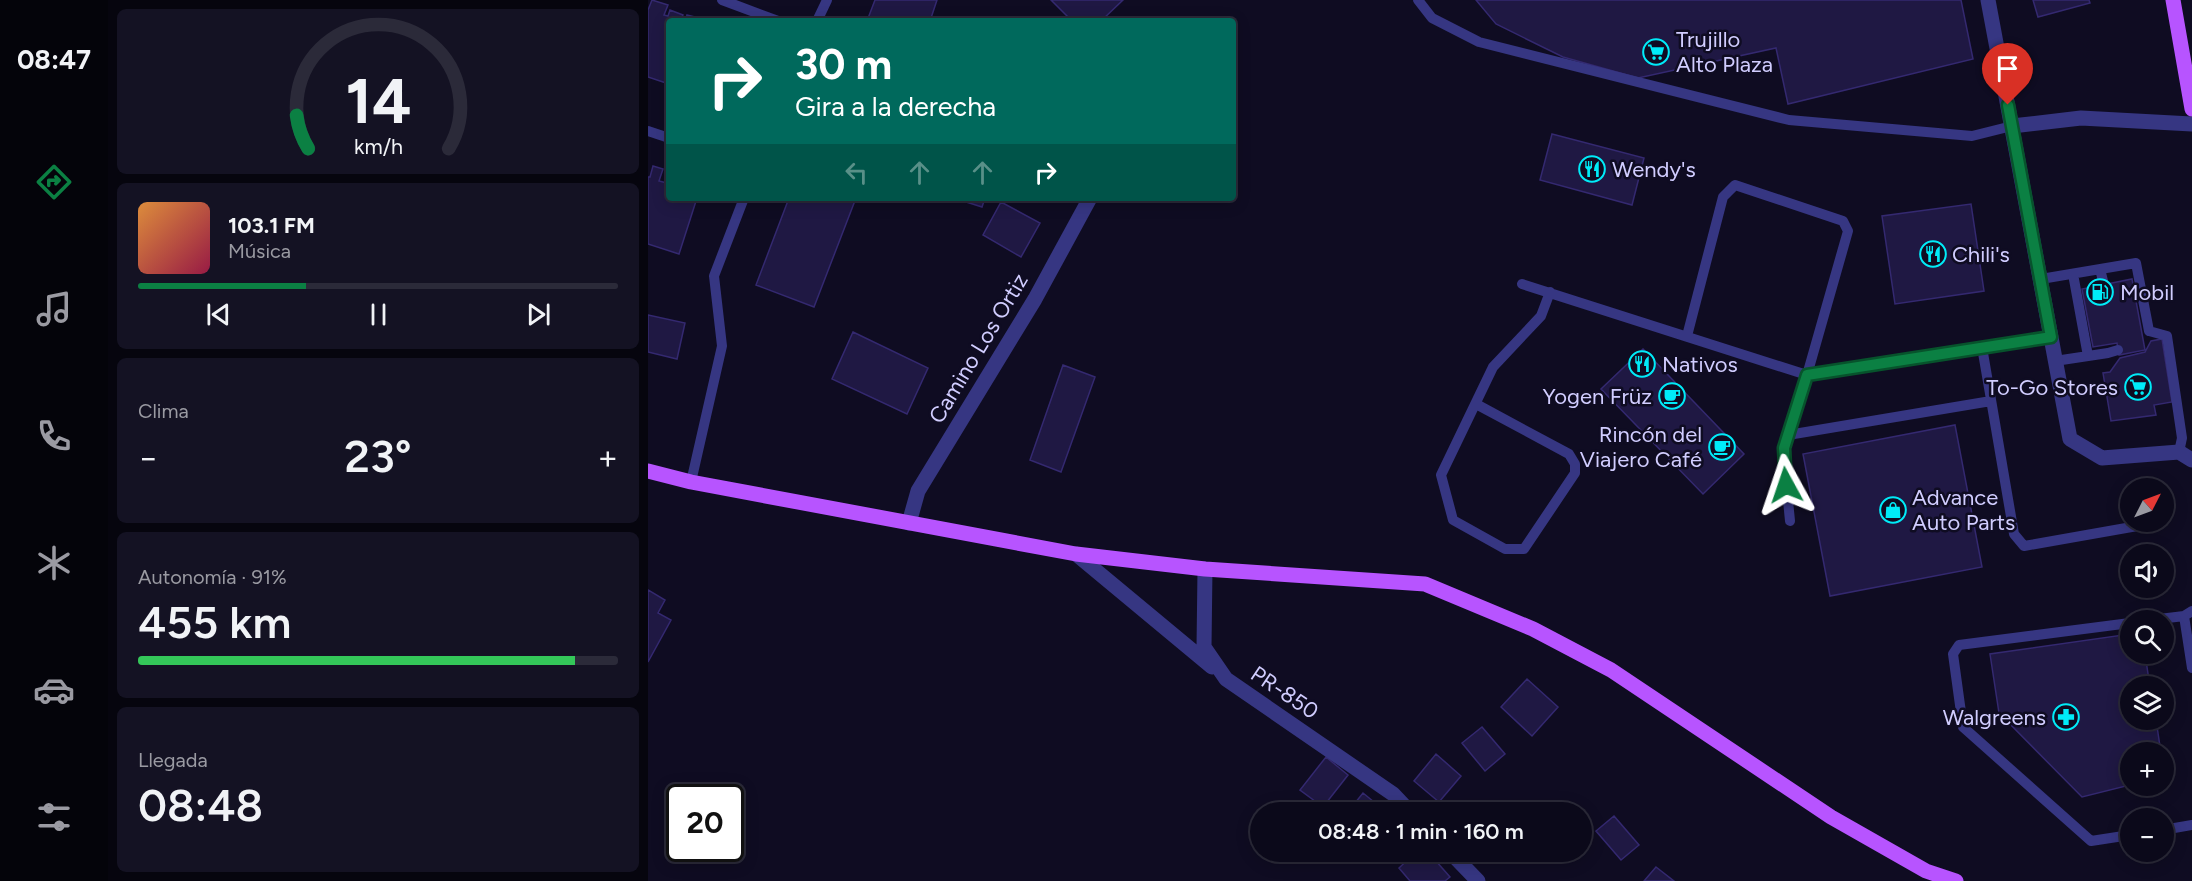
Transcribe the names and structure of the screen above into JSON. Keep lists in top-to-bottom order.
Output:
{
  "streets": {
    "street": ["Camino Los Ortiz", "PR-850"]
  },
  "places": {
    "supermarket": ["Trujillo Alto Plaza", "To-Go Stores"],
    "restaurant": ["Wendy's", "Chili's", "Nativos"],
    "fuel station": ["Mobil"],
    "cafe": ["Yogen Früz", "Rincón del Viajero Café"],
    "shop": ["Advance Auto Parts"],
    "pharmacy": ["Walgreens"]
  },
  "north": "top right",
  "page": {
    "tabs": "08:47",
    "turn": ["30 m", "Gira a la derecha"],
    "song": ["103.1 FM", "Música"],
    "tile": [
      "Clima",
      ["Autonomía · 91%", "455 km"],
      ["Llegada", "08:48"]
    ],
    "heat": ["−", "23°", "+"],
    "map_buttons": ["+", "−"],
    "limit": "20",
    "trip": "08:48 · 1 min · 160 m",
    "gauge": ["14", "km/h"]
  }
}
